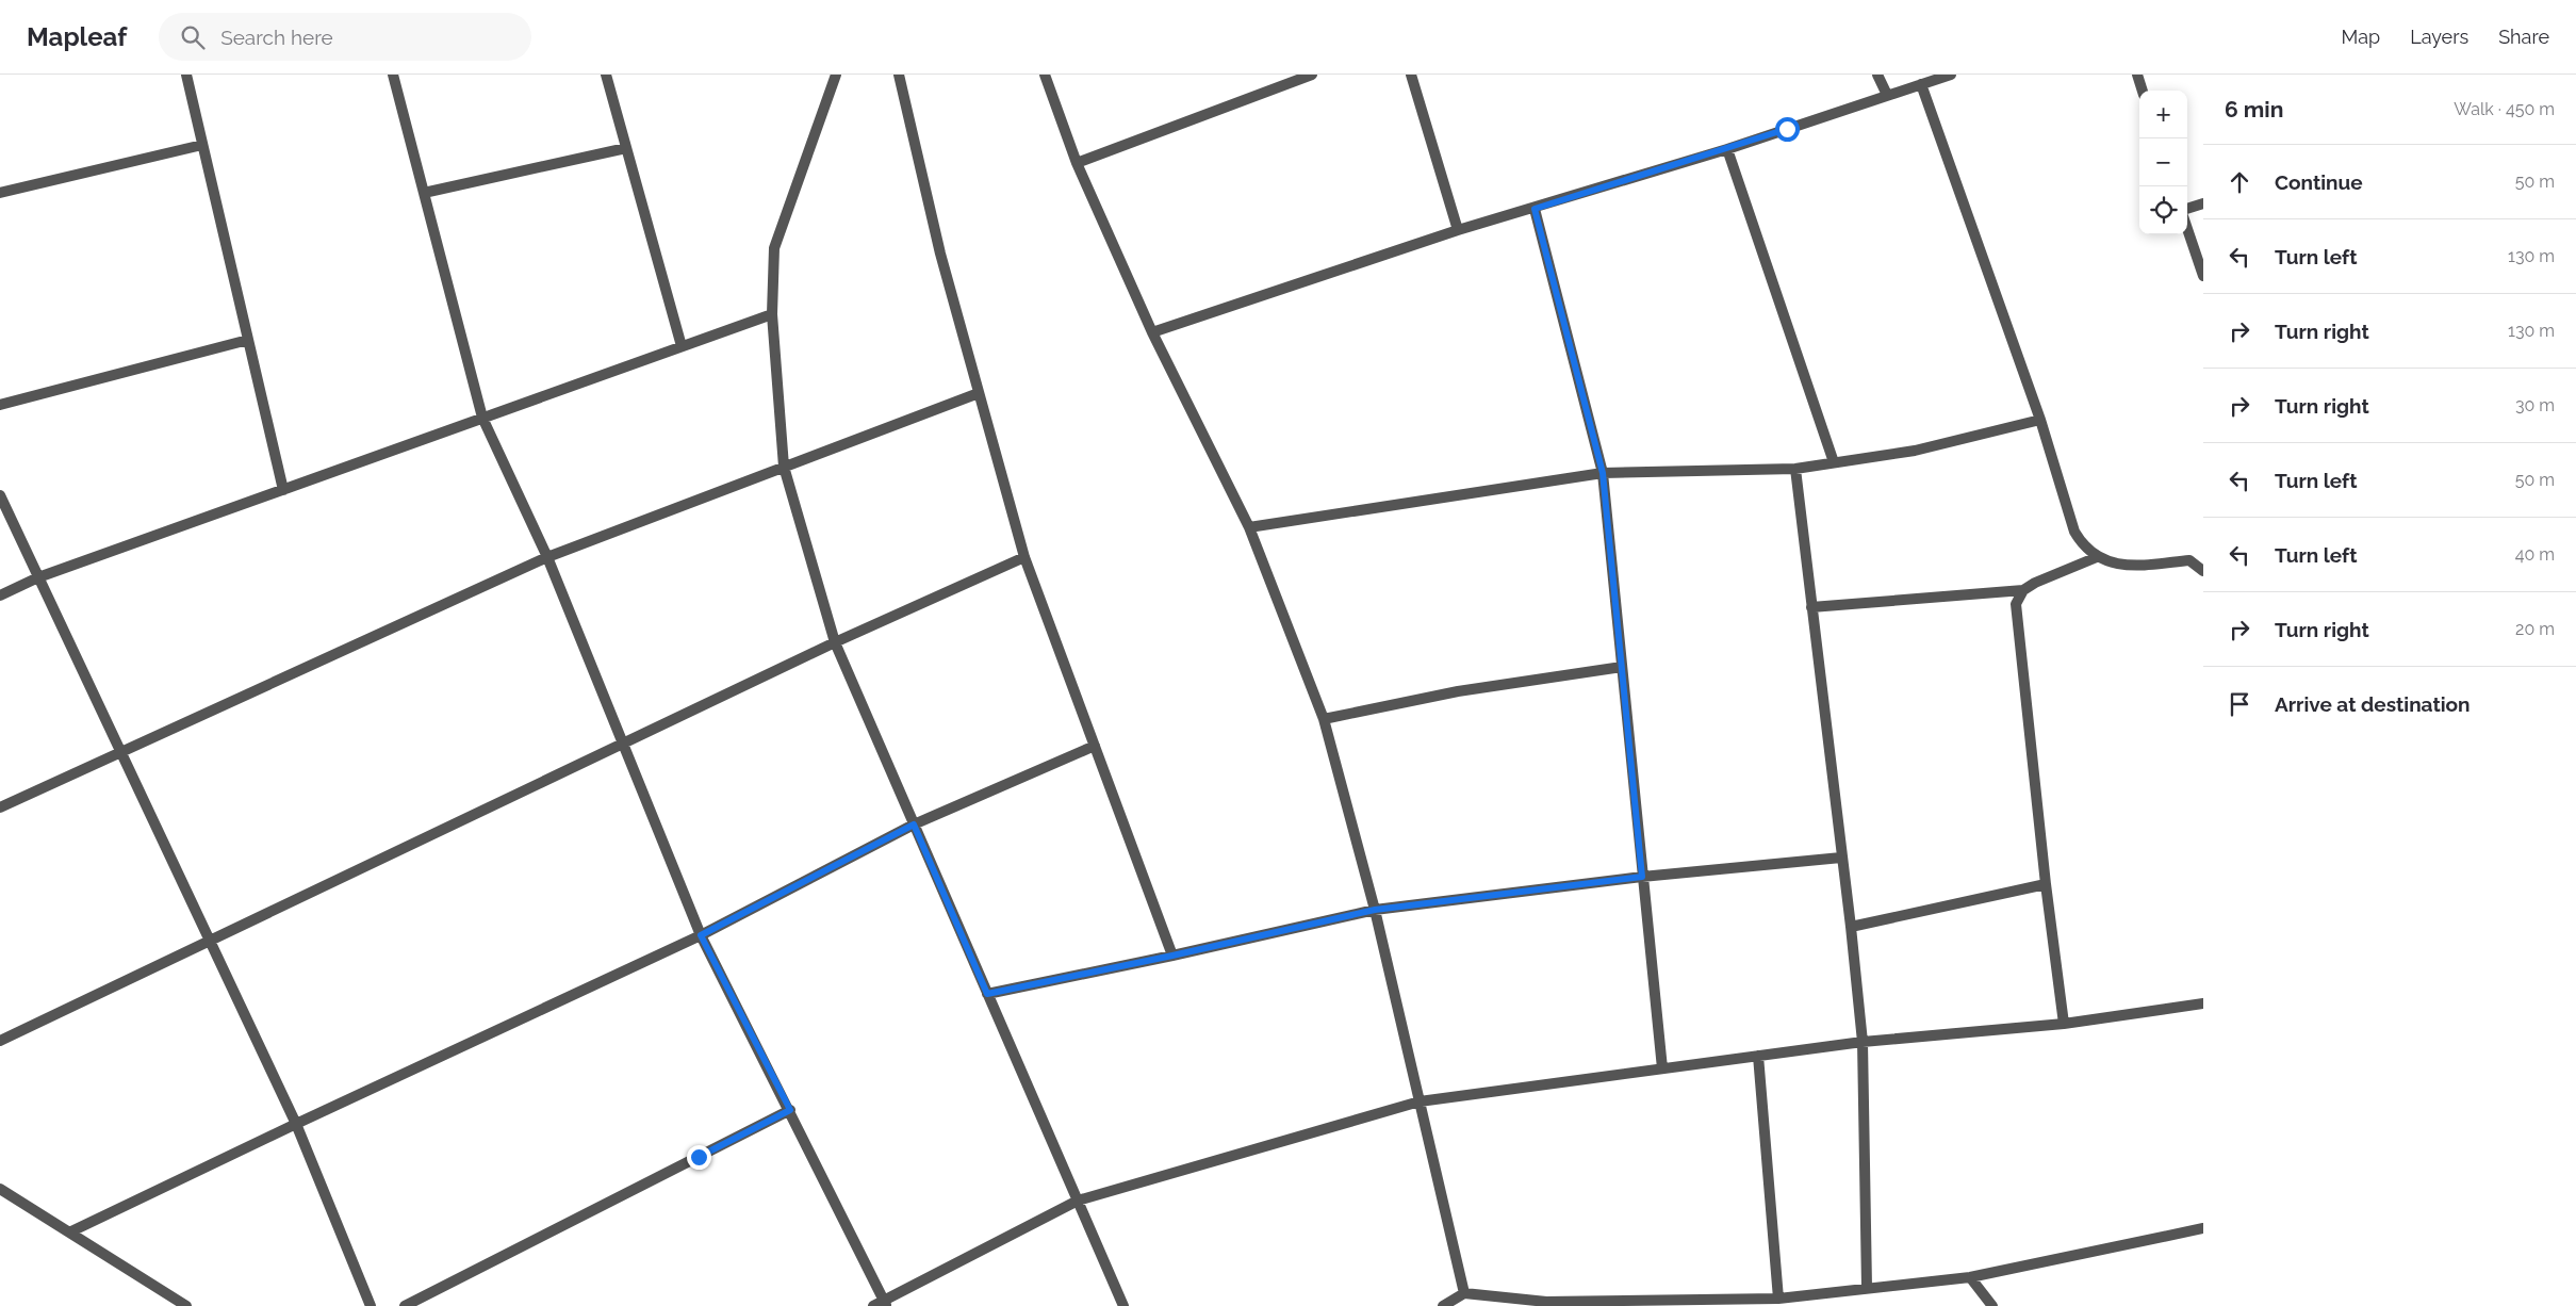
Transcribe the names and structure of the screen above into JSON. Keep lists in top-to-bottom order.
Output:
{
  "page": {
    "header": "Mapleaf",
    "search": "Search here",
    "nav": ["Map", "Layers", "Share"],
    "heading": ["6 min", "Walk · 450 m"],
    "map_buttons": ["+", "−"],
    "list": [
      ["Continue", "50 m"],
      ["Turn left", "130 m"],
      ["Turn right", "130 m"],
      ["Turn right", "30 m"],
      ["Turn left", "50 m"],
      ["Turn left", "40 m"],
      ["Turn right", "20 m"],
      "Arrive at destination"
    ]
  }
}
